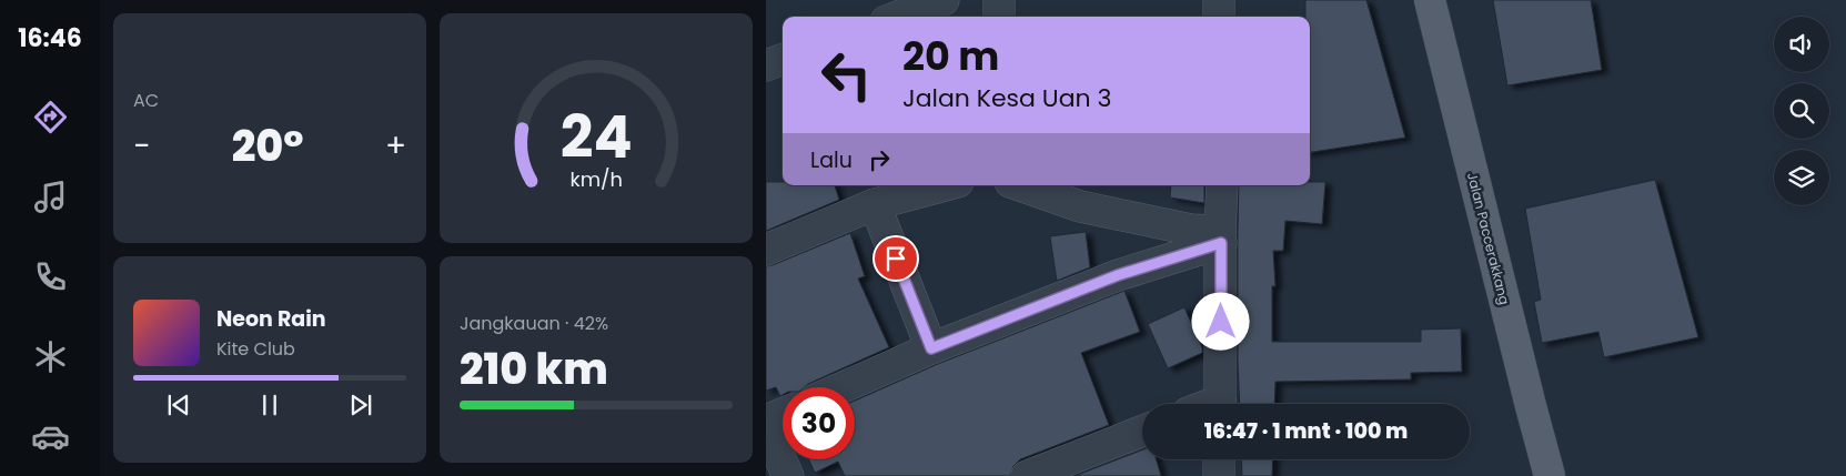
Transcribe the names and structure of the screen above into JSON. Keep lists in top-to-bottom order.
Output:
{
  "streets": {
    "main road": ["Jalan Paccerakkang"]
  },
  "page": {
    "tabs": "16:46",
    "tile": [
      "AC",
      ["Jangkauan · 42%", "210 km"]
    ],
    "turn": ["20 m", "Jalan Kesa Uan 3"],
    "heat": ["−", "20°", "+"],
    "then": "Lalu",
    "song": ["Neon Rain", "Kite Club"],
    "limit": "30",
    "trip": "16:47 · 1 mnt · 100 m",
    "gauge": ["24", "km/h"]
  }
}
